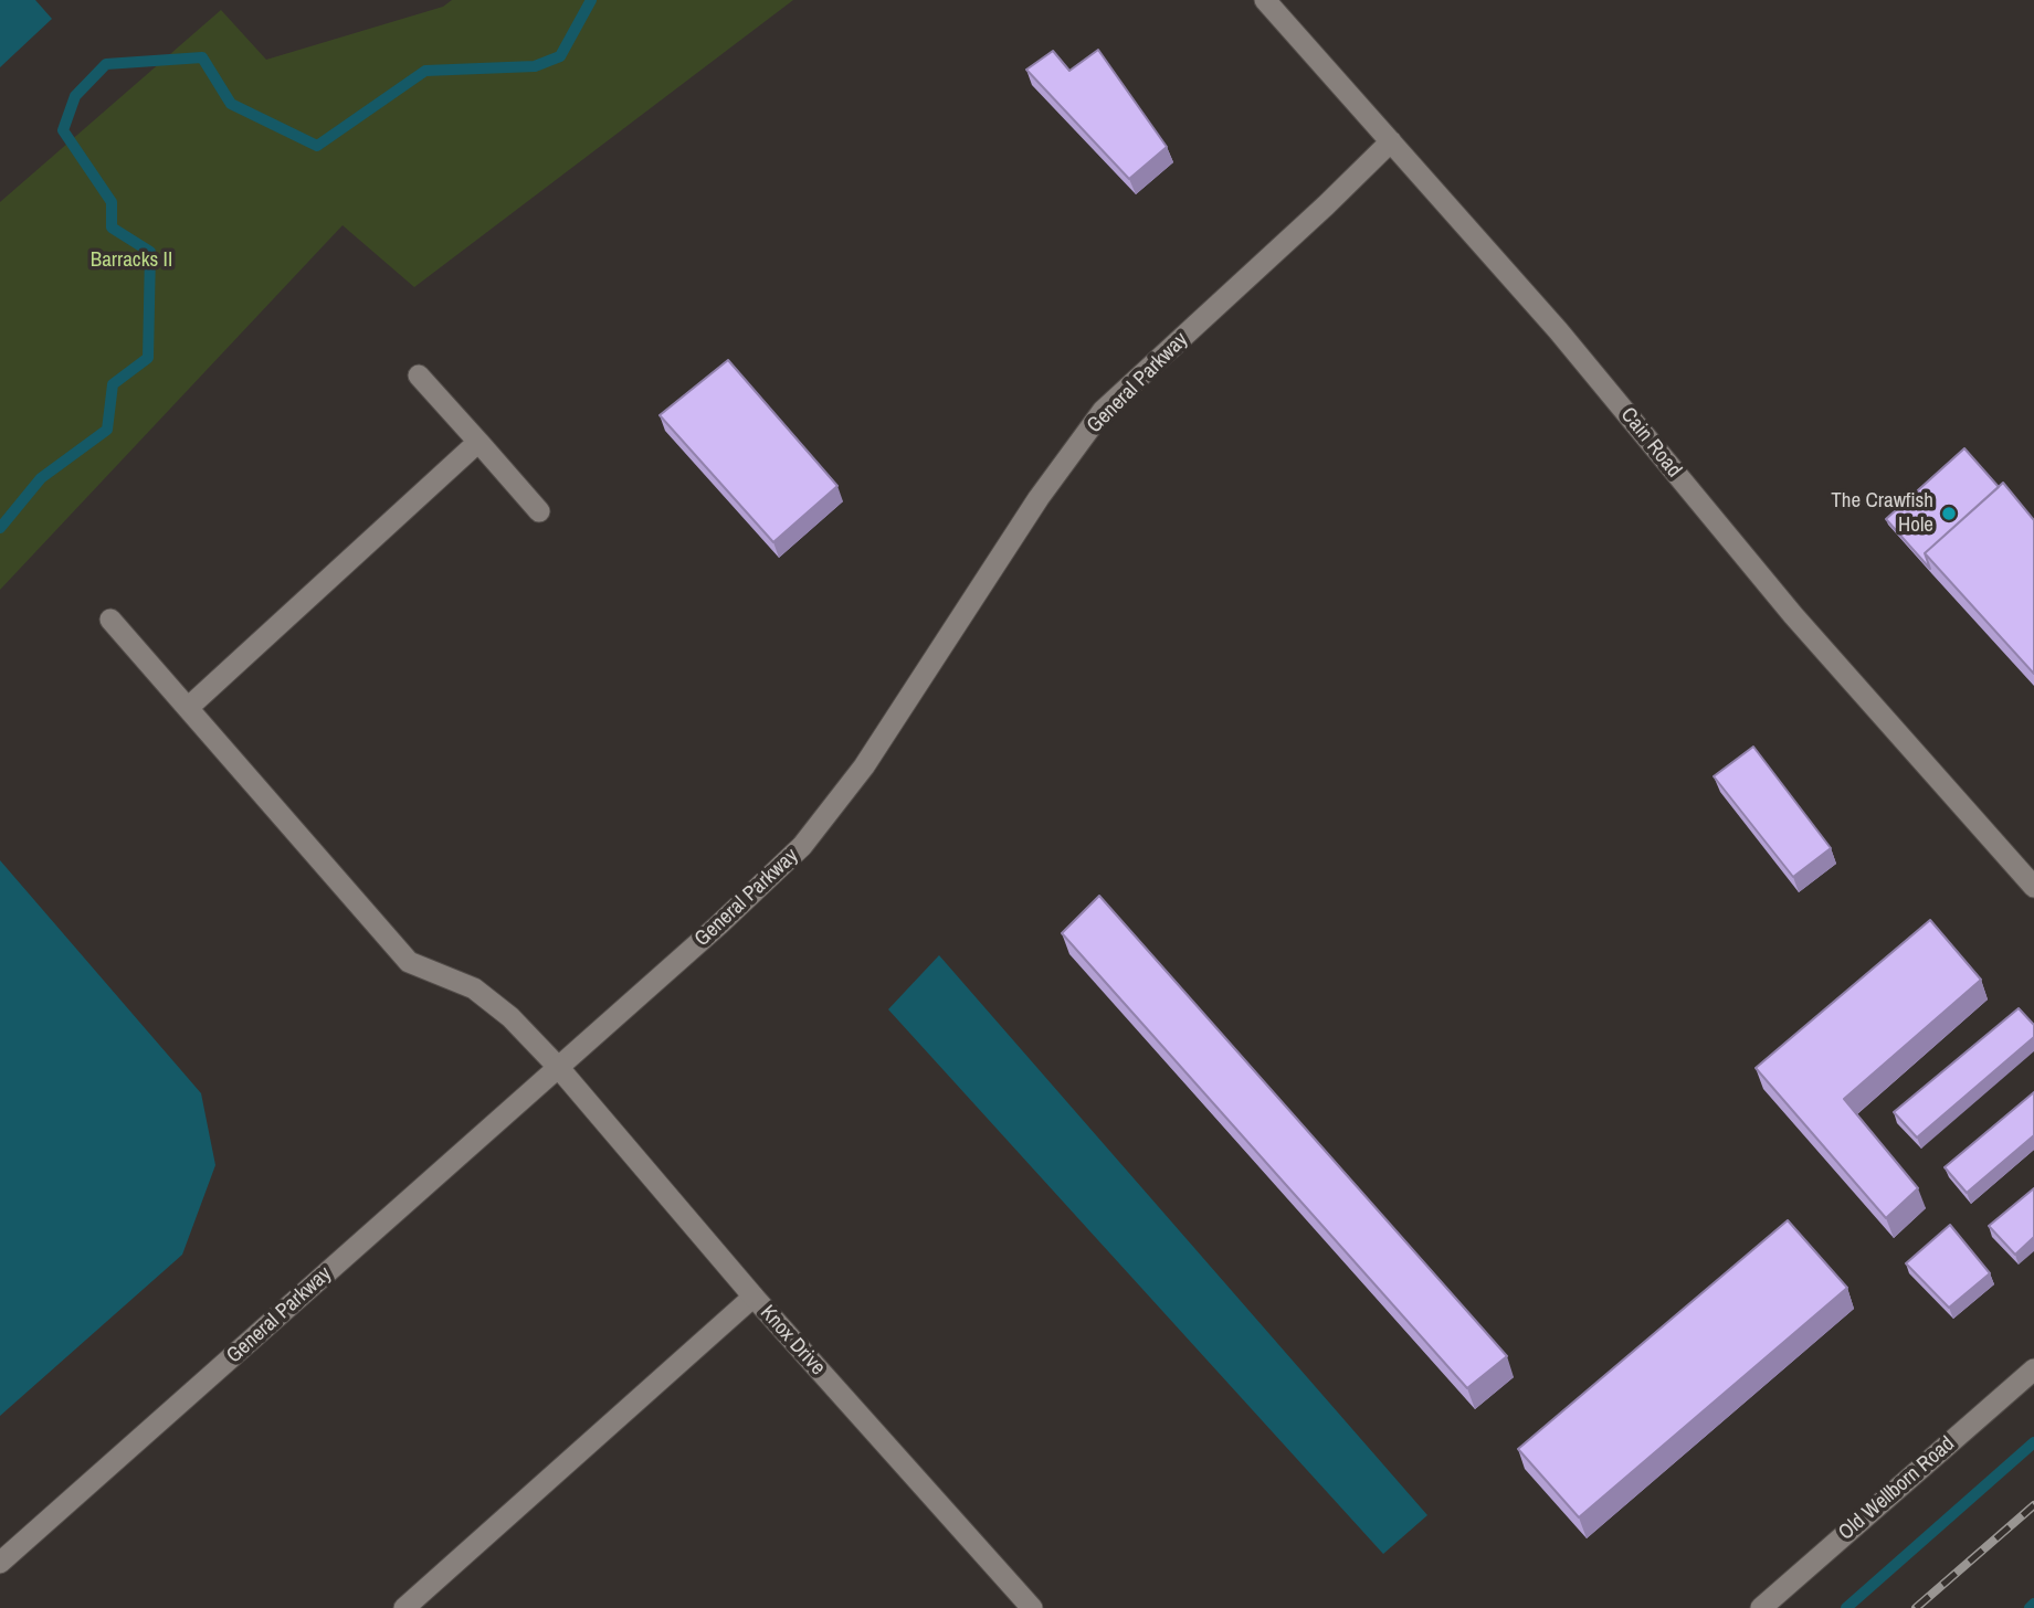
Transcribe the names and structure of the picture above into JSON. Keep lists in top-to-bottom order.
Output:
{
  "streets": {
    "street": [
      "General Parkway",
      "Cain Road",
      "Knox Drive",
      "Old Wellborn Road"
    ]
  },
  "crossings": [
    ["General Parkway", "Cain Road"],
    ["General Parkway", "Knox Drive"]
  ],
  "parks": ["Barracks II"],
  "places": ["The Crawfish Hole"]
}
